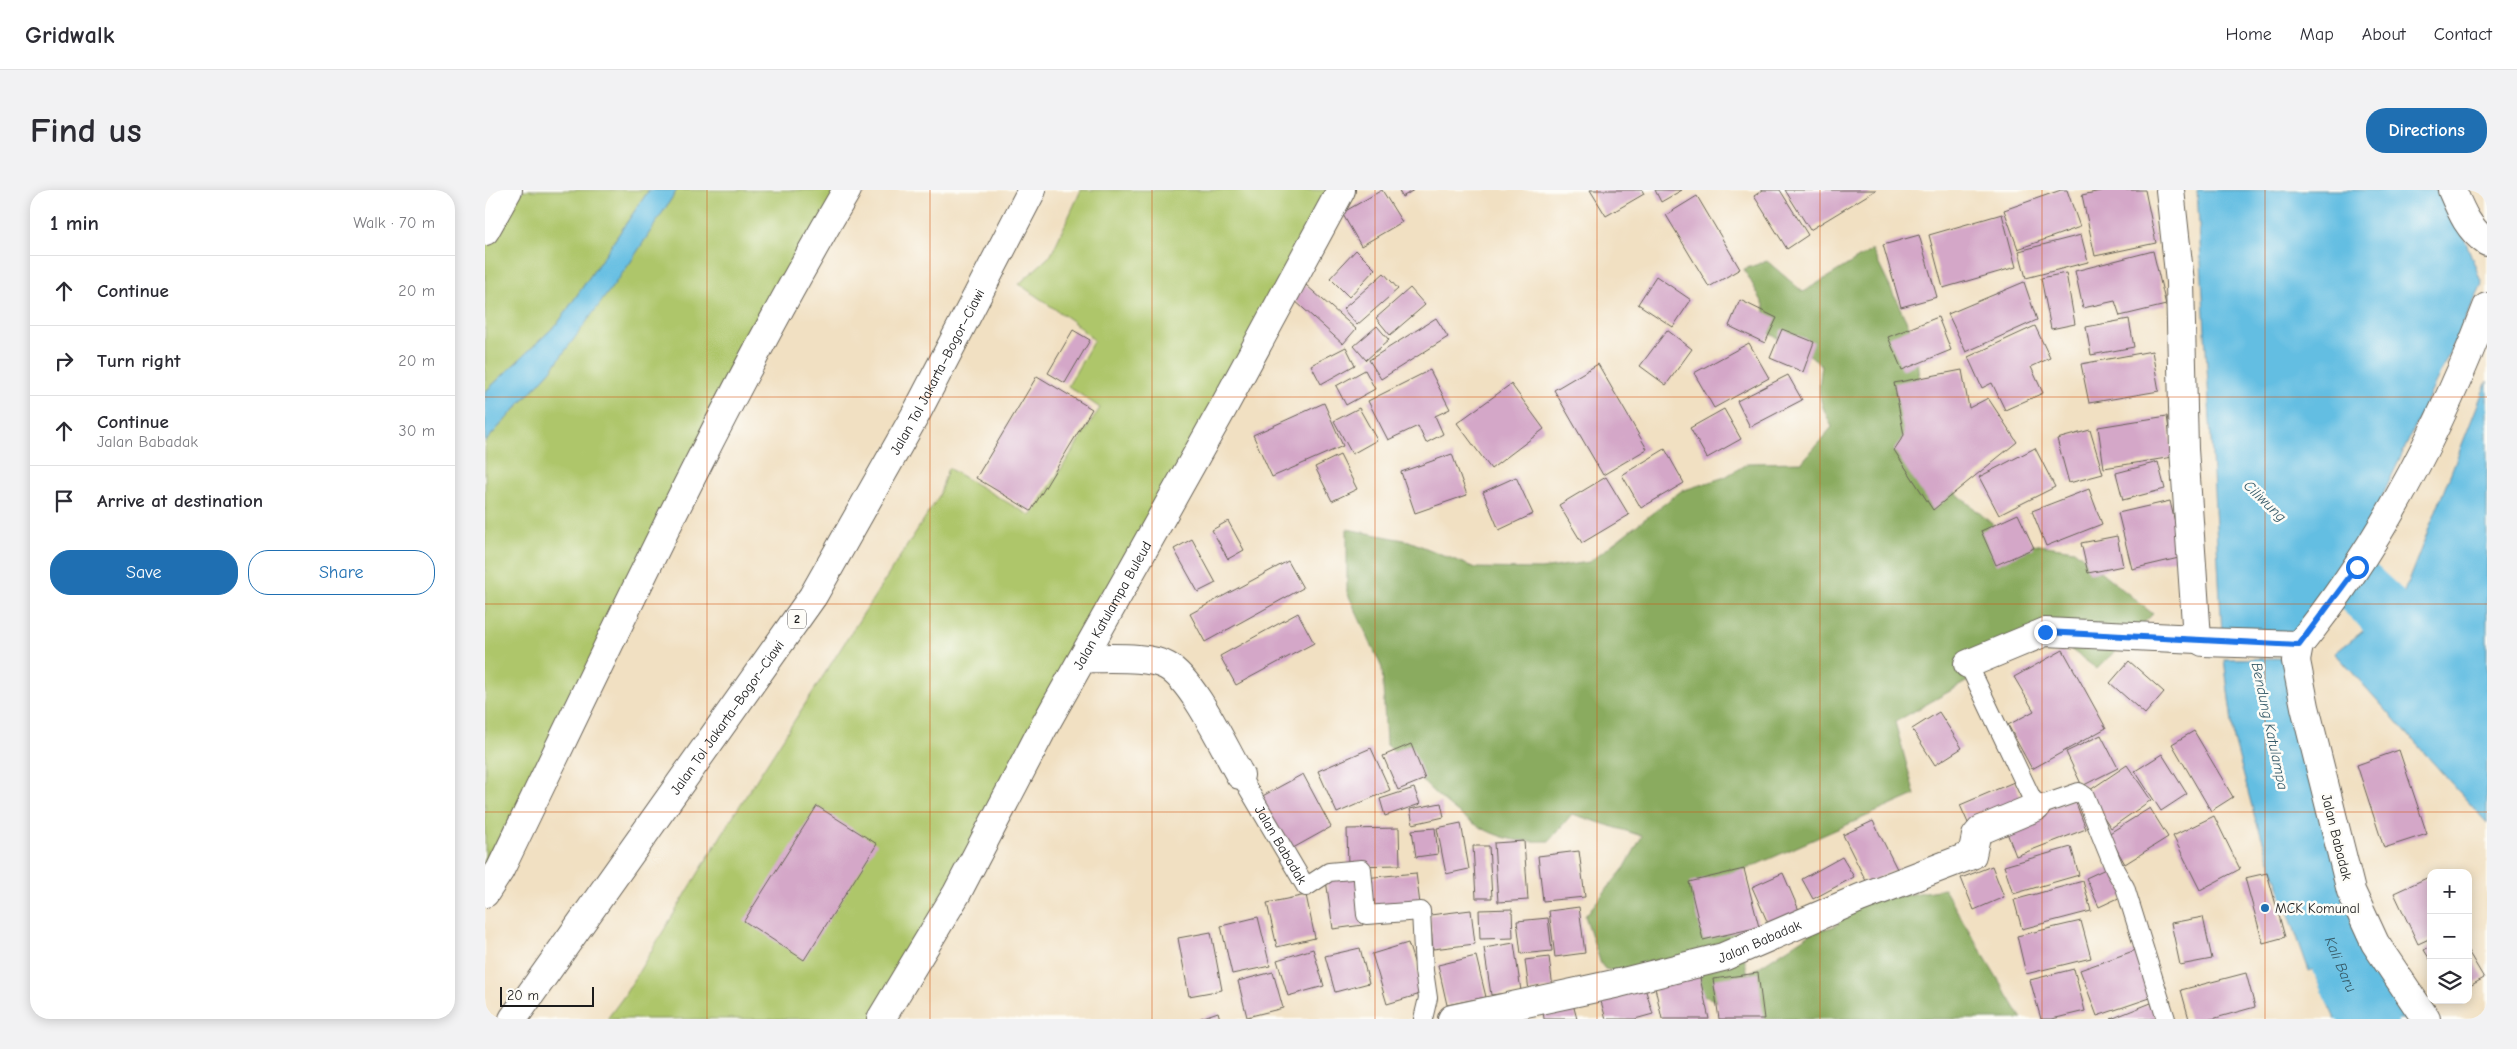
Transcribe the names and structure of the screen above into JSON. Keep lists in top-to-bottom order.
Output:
{
  "streets": {
    "main road": [
      "Jalan Tol Jakarta–Bogor–Ciawi",
      "Jalan Katulampa Buleud",
      "2",
      "Jalan Babadak"
    ]
  },
  "water": ["Ciliwung", "Bendung Katulampa", "Kali Baru"],
  "places": ["MCK Komunal"],
  "scale_bar": "20 m",
  "page": {
    "header": "Gridwalk",
    "nav": [
      "Home",
      "Map",
      "About",
      "Contact"
    ],
    "buttons": [
      "Directions",
      ["Save", "Share"]
    ],
    "title": "Find us",
    "heading": ["1 min", "Walk · 70 m"],
    "list": [
      ["Continue", "20 m"],
      ["Turn right", "20 m"],
      ["Continue", "Jalan Babadak", "30 m"],
      "Arrive at destination"
    ],
    "map_buttons": ["+", "−"],
    "scale": "20 m"
  }
}
